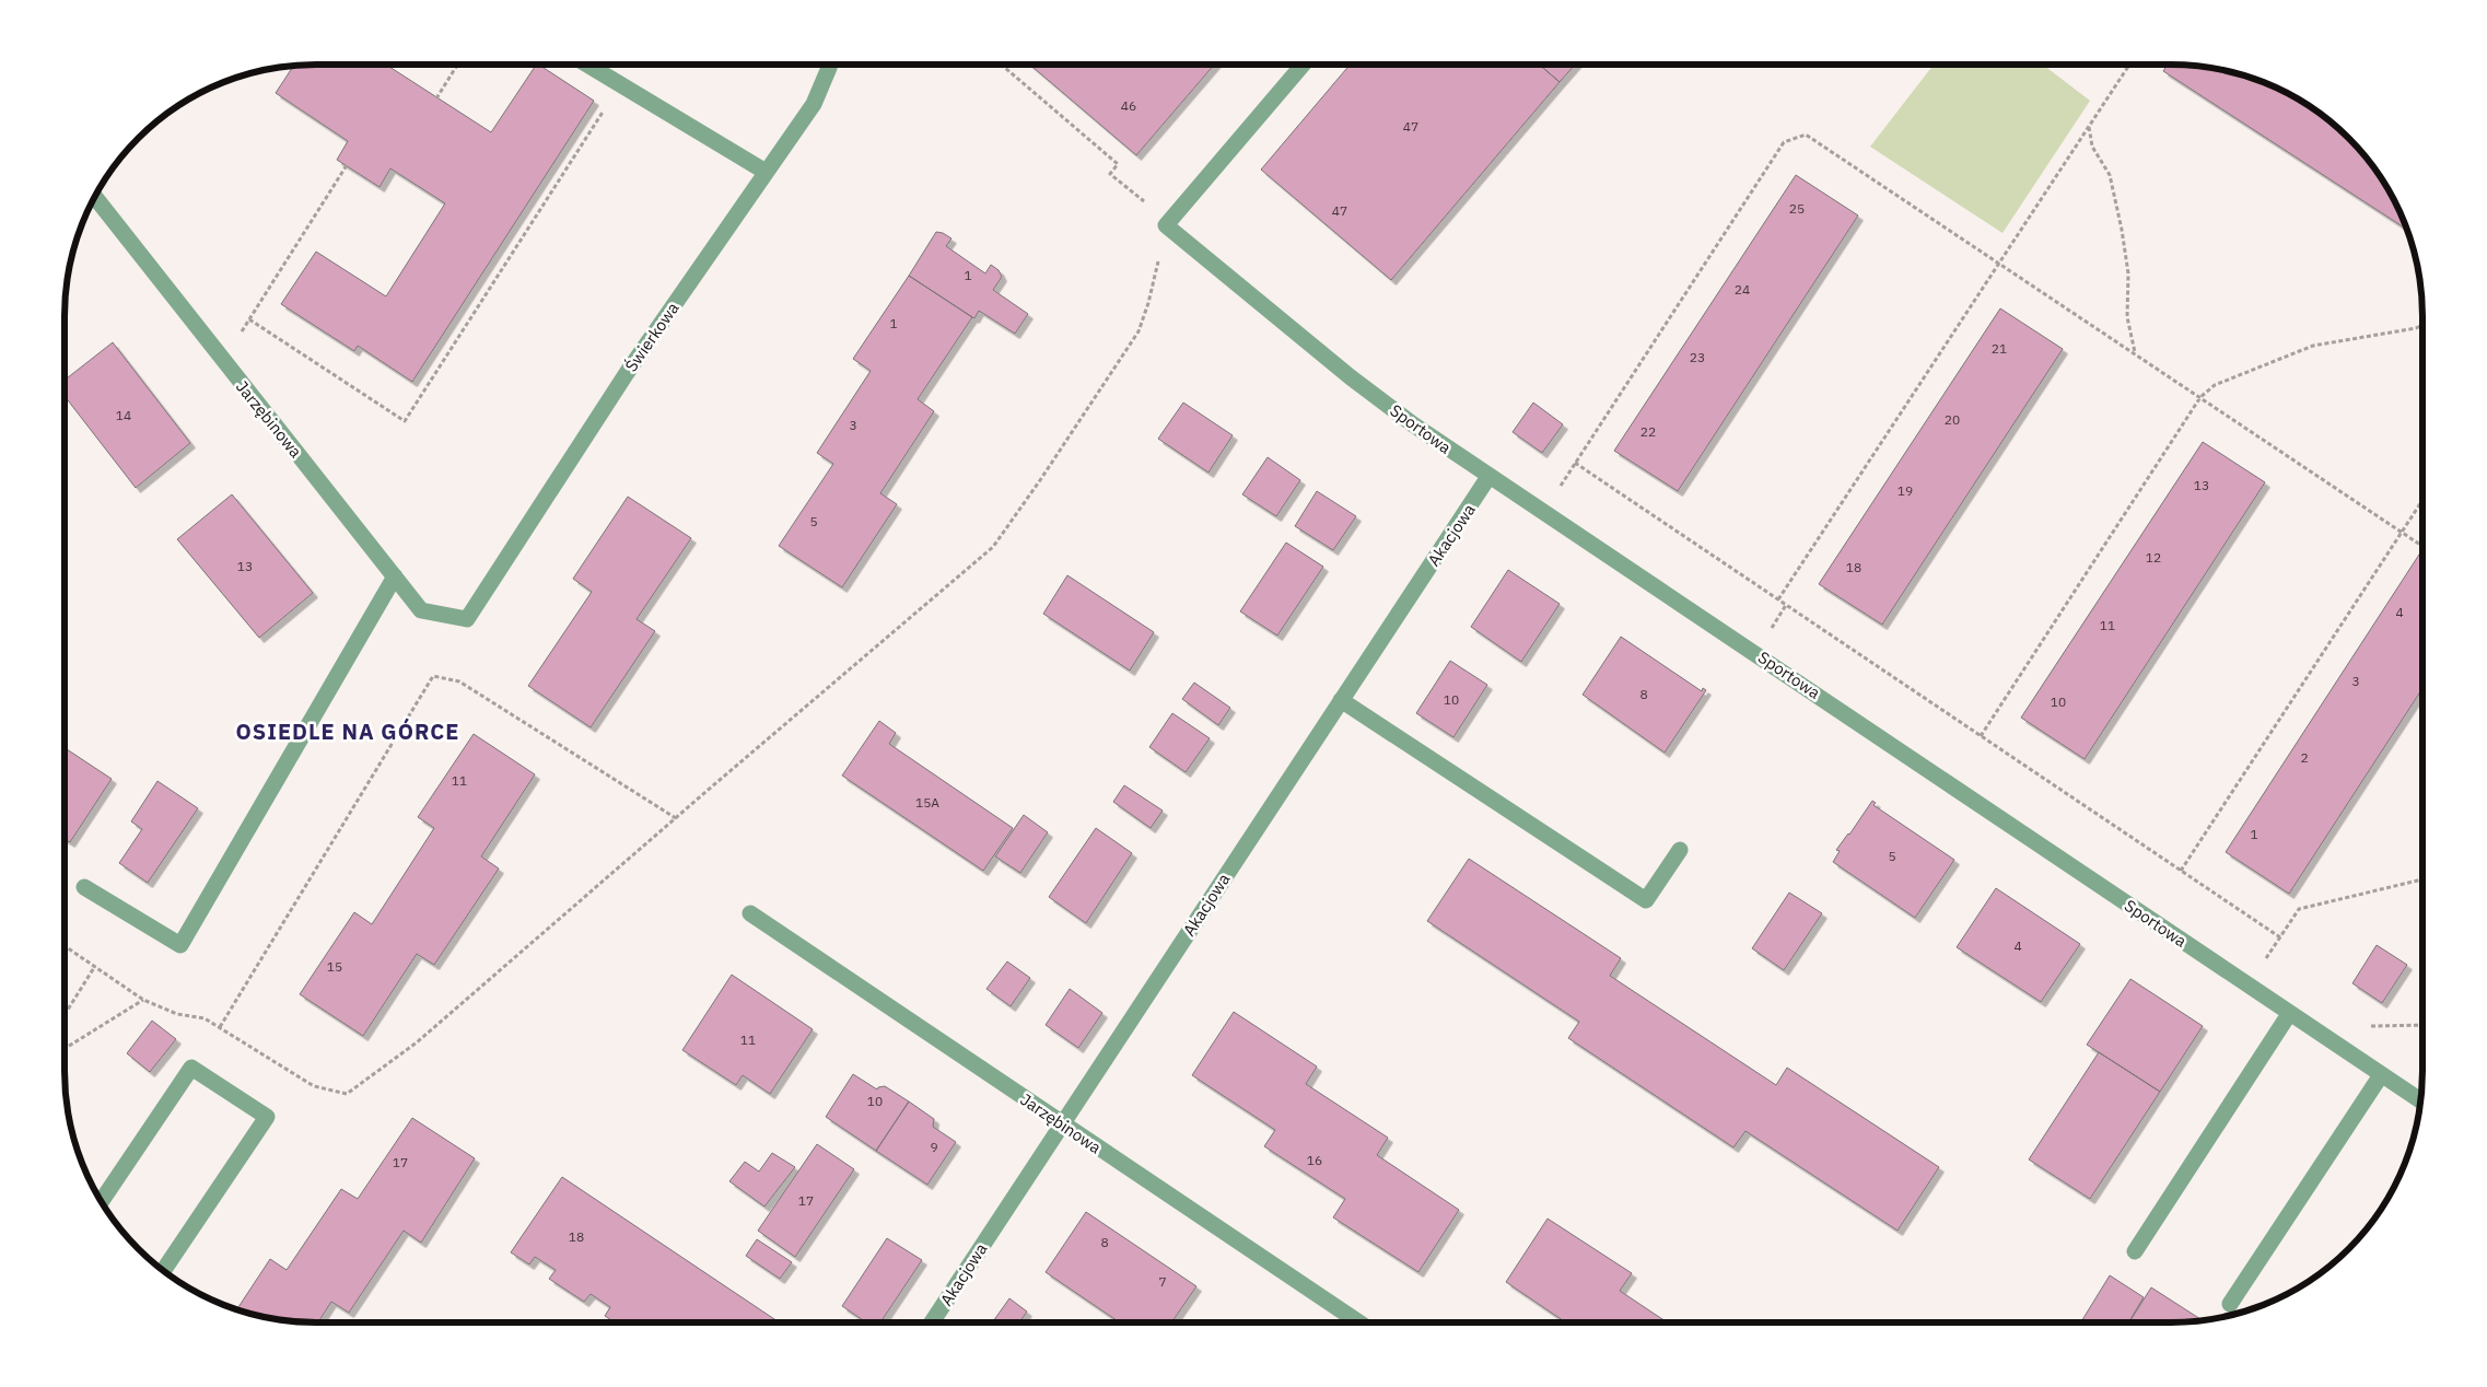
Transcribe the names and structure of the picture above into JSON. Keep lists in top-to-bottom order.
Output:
{
  "streets": {
    "street": [
      "Świerkowa",
      "Jarzębinowa",
      "Sportowa",
      "Akacjowa"
    ]
  },
  "crossings": [
    ["Świerkowa", "Jarzębinowa"],
    ["Jarzębinowa", "Akacjowa"],
    ["Sportowa", "Akacjowa"]
  ],
  "districts": ["OSIEDLE NA GÓRCE"],
  "house_numbers": [
    "46",
    "47",
    "25",
    "47",
    "1",
    "24",
    "1",
    "21",
    "23",
    "14",
    "20",
    "3",
    "22",
    "13",
    "19",
    "5",
    "12",
    "13",
    "18",
    "4",
    "11",
    "3",
    "8",
    "10",
    "10",
    "2",
    "11",
    "15A",
    "1",
    "5",
    "4",
    "15",
    "11",
    "10",
    "9",
    "16",
    "17",
    "17",
    "18",
    "8",
    "7"
  ]
}
